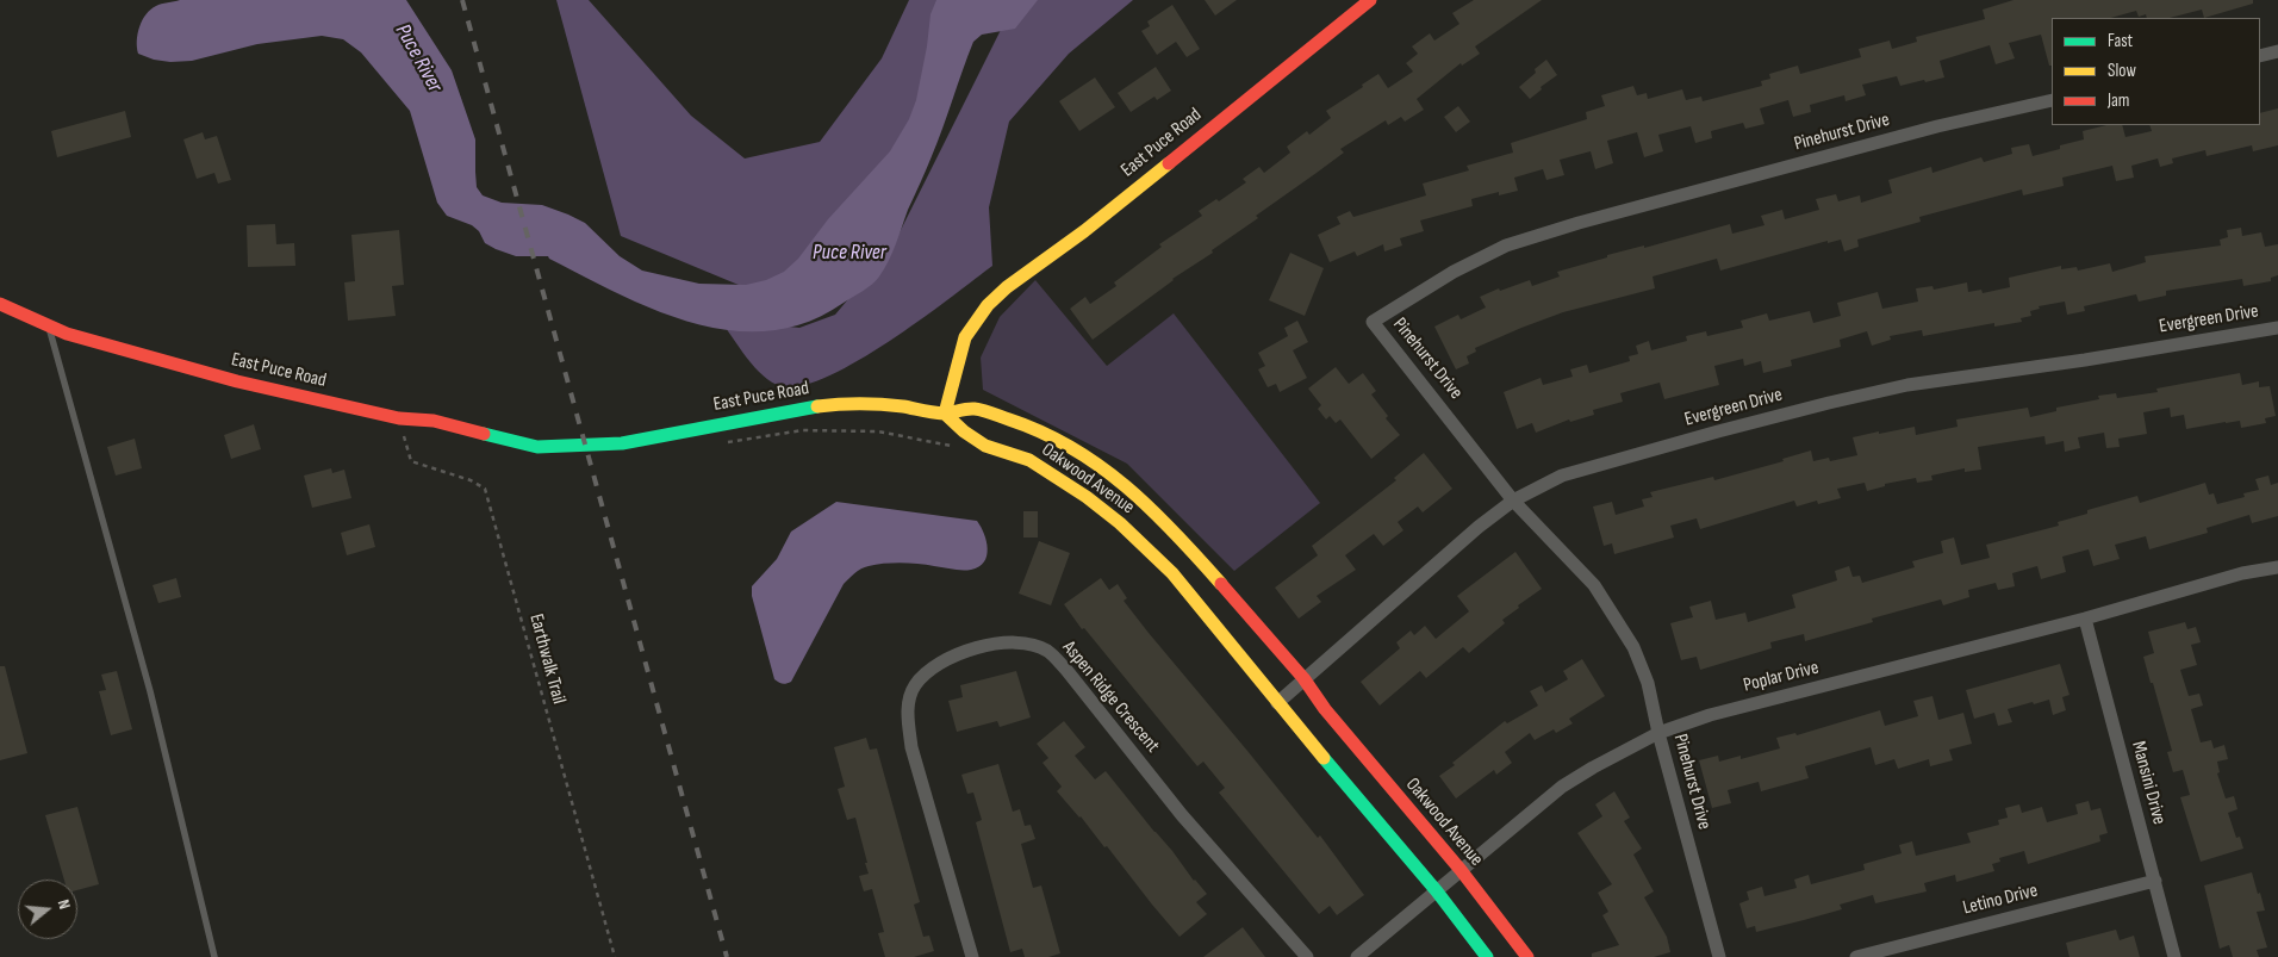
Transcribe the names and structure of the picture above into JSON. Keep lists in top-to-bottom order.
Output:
{
  "streets": {
    "street": [
      "Pinehurst Drive",
      "East Puce Road",
      "Evergreen Drive",
      "Oakwood Avenue",
      "Poplar Drive",
      "Aspen Ridge Crescent",
      "Mansini Drive",
      "Letino Drive"
    ],
    "path": ["Earthwalk Trail"]
  },
  "crossings": [
    ["Pinehurst Drive", "Evergreen Drive"],
    ["Pinehurst Drive", "Poplar Drive"],
    ["East Puce Road", "Oakwood Avenue"],
    ["East Puce Road", "Earthwalk Trail"],
    ["Evergreen Drive", "Oakwood Avenue"],
    ["Oakwood Avenue", "Poplar Drive"],
    ["Poplar Drive", "Mansini Drive"],
    ["Mansini Drive", "Letino Drive"]
  ],
  "water": ["Puce River"],
  "legend": ["Fast", "Slow", "Jam"],
  "north": "right"
}
